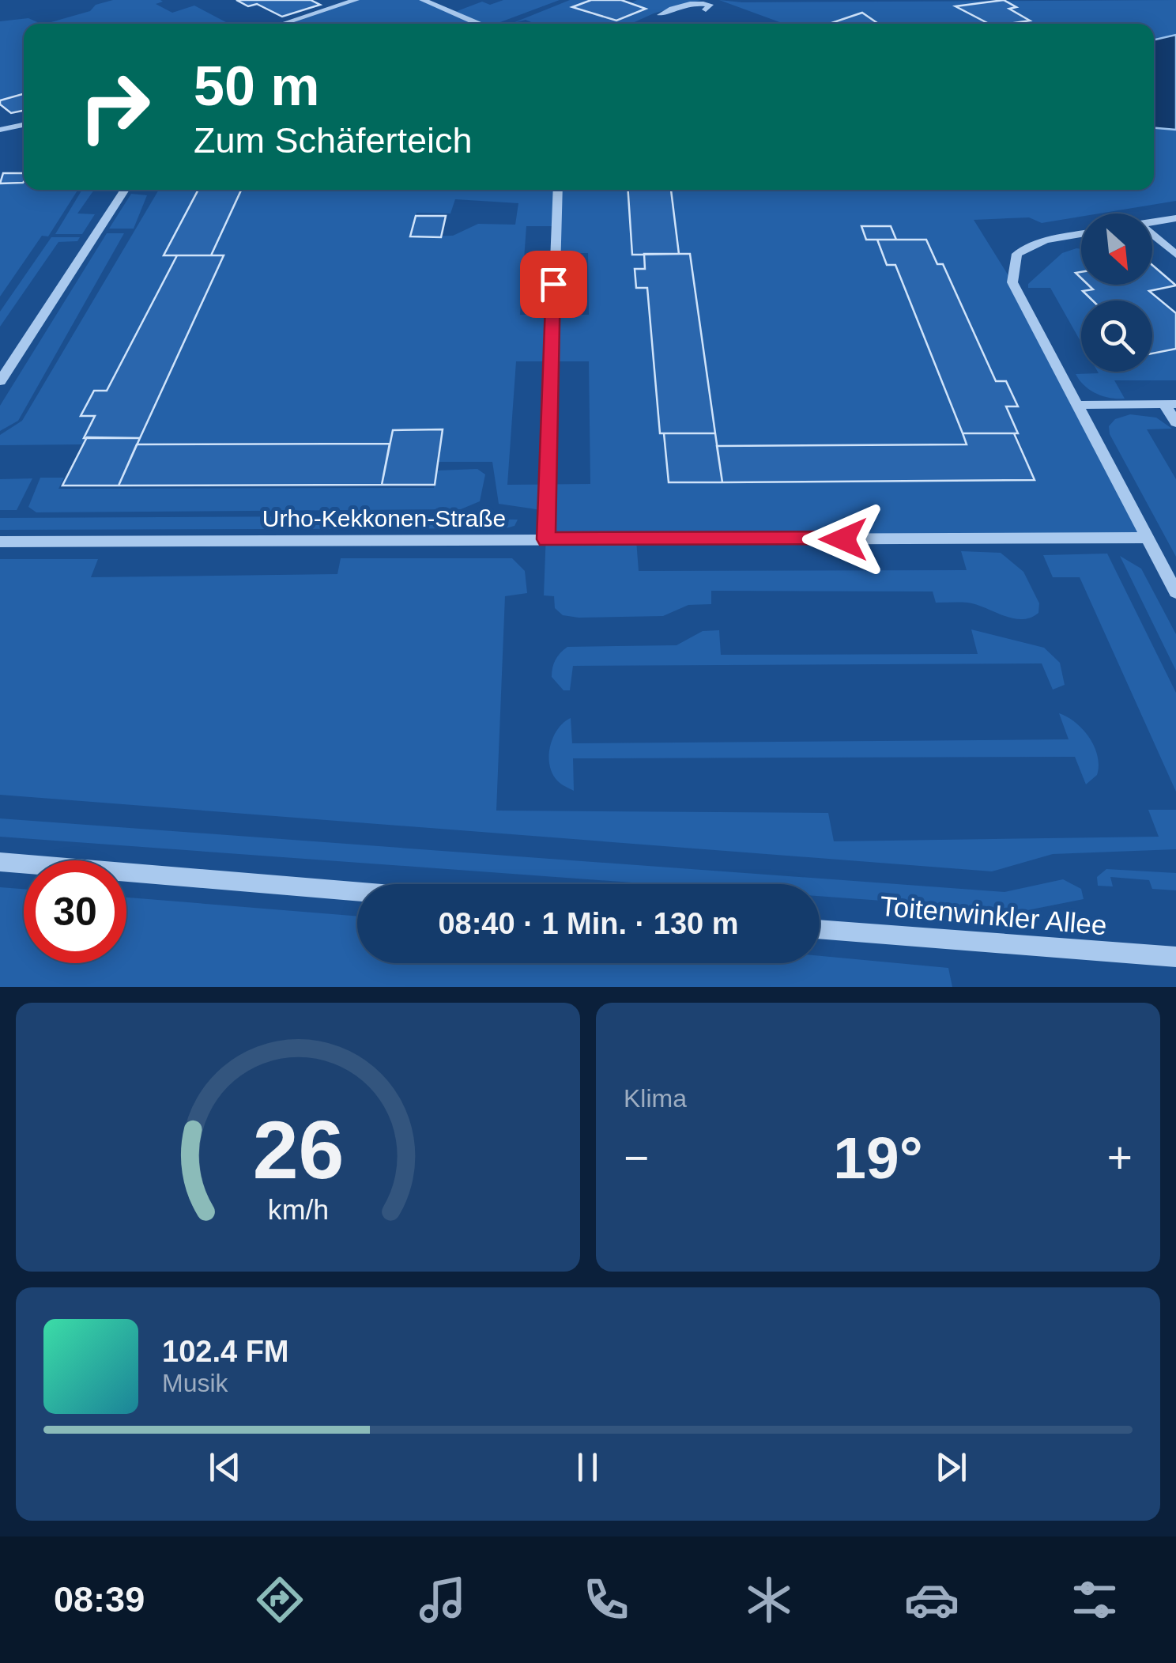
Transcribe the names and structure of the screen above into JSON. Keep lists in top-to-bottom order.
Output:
{
  "streets": {
    "street": ["Urho-Kekkonen-Straße", "Toitenwinkler Allee"]
  },
  "north": "bottom right",
  "page": {
    "turn": ["50 m", "Zum Schäferteich"],
    "limit": "30",
    "trip": "08:40 · 1 Min. · 130 m",
    "tile": "Klima",
    "heat": ["−", "19°", "+"],
    "song": ["102.4 FM", "Musik"],
    "tabs": "08:39",
    "gauge": ["26", "km/h"]
  }
}
